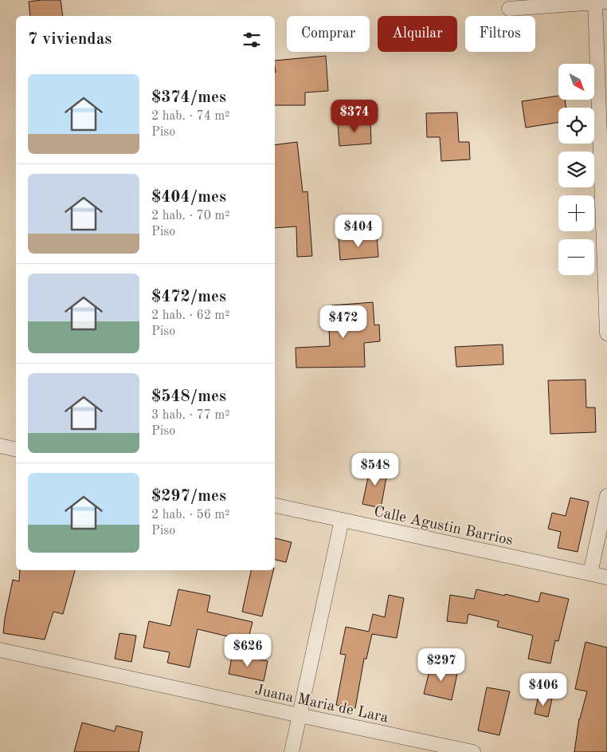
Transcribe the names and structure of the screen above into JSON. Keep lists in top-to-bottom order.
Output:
{
  "streets": {
    "street": ["Calle Agustin Barrios", "Juana Maria de Lara"]
  },
  "north": "bottom right",
  "page": {
    "chip": ["Comprar", "Alquilar", "Filtros"],
    "heading": "7 viviendas",
    "map_buttons": ["+", "−"],
    "list": [
      {
        "name": "$374/mes",
        "note": "2 hab. · 74 m² · Piso"
      },
      {
        "name": "$404/mes",
        "note": "2 hab. · 70 m² · Piso"
      },
      {
        "name": "$472/mes",
        "note": "2 hab. · 62 m² · Piso"
      },
      {
        "name": "$548/mes",
        "note": "3 hab. · 77 m² · Piso"
      },
      {
        "name": "$297/mes",
        "note": "2 hab. · 56 m² · Piso"
      }
    ],
    "price": [
      "$374",
      "$404",
      "$472",
      "$548",
      "$626",
      "$297",
      "$406"
    ]
  }
}
